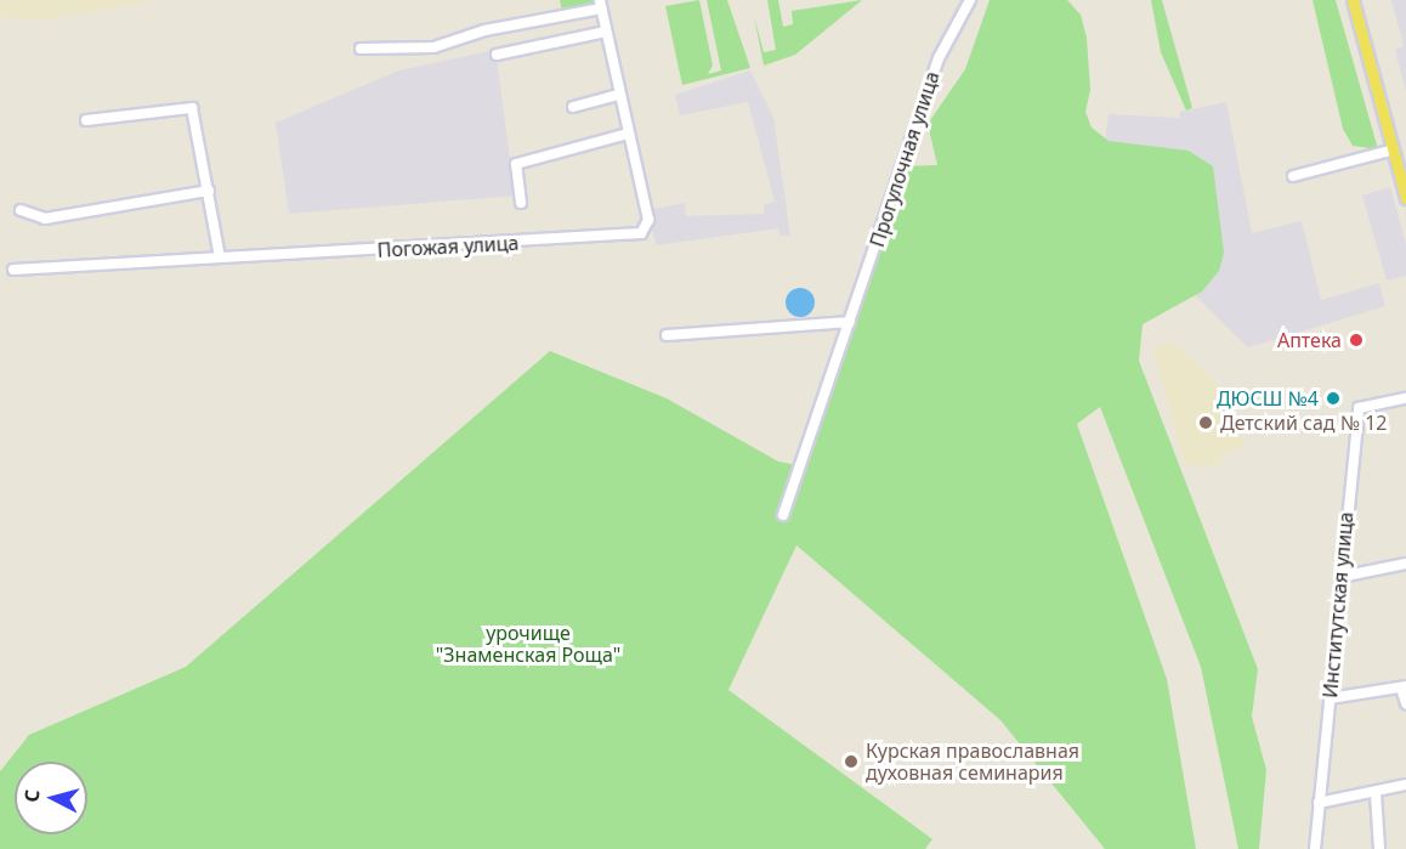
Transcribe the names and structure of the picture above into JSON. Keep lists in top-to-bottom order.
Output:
{
  "streets": {
    "street": ["Прогулочная улица", "Погожая улица", "Институтская улица"]
  },
  "parks": ["урочище \"Знаменская Роща\""],
  "places": [
    "Аптека",
    "ДЮСШ №4",
    "Детский сад № 12",
    "Курская православная духовная семинария"
  ],
  "north": "left"
}
